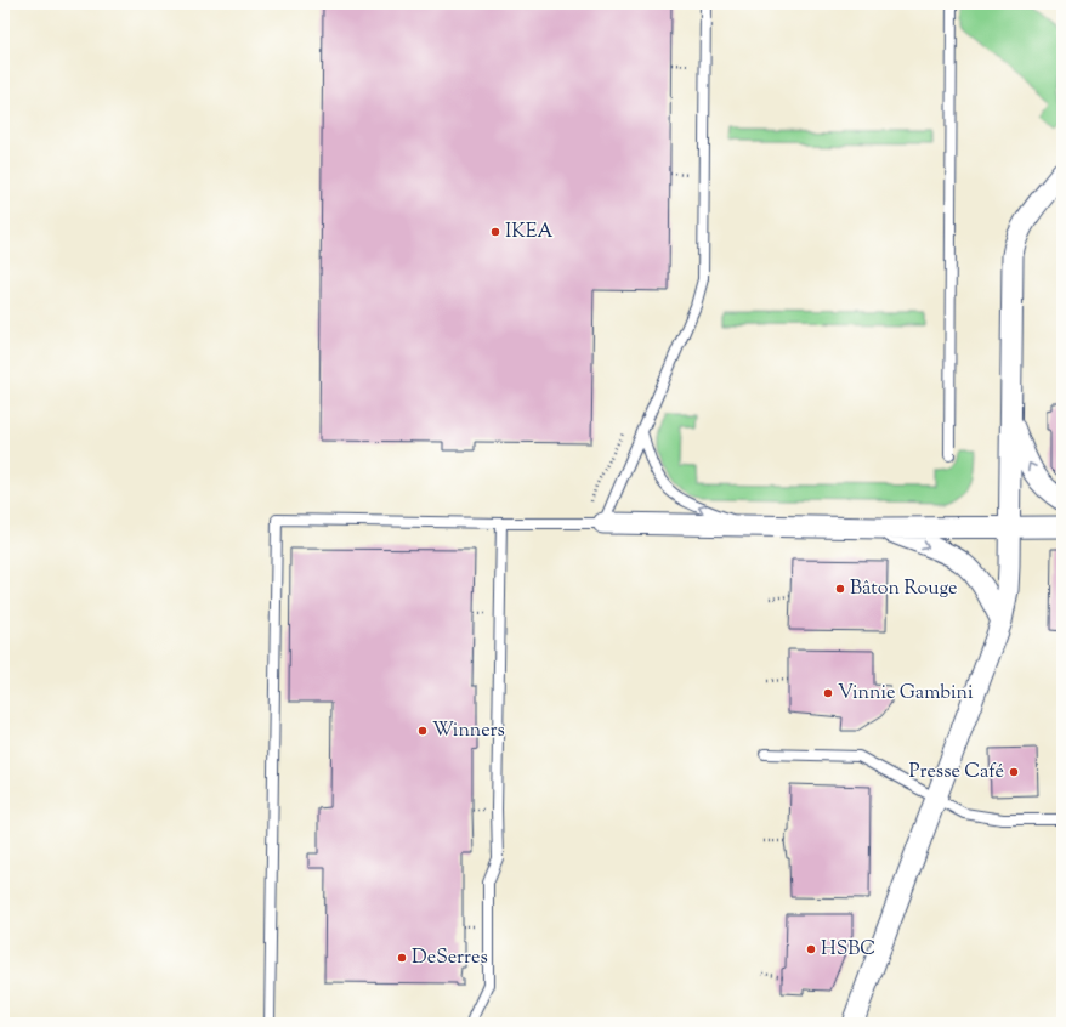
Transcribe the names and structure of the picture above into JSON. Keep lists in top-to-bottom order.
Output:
{
  "places": [
    "IKEA",
    "Bâton Rouge",
    "Vinnie Gambini",
    "Winners",
    "Presse Café",
    "HSBC",
    "DeSerres"
  ]
}
